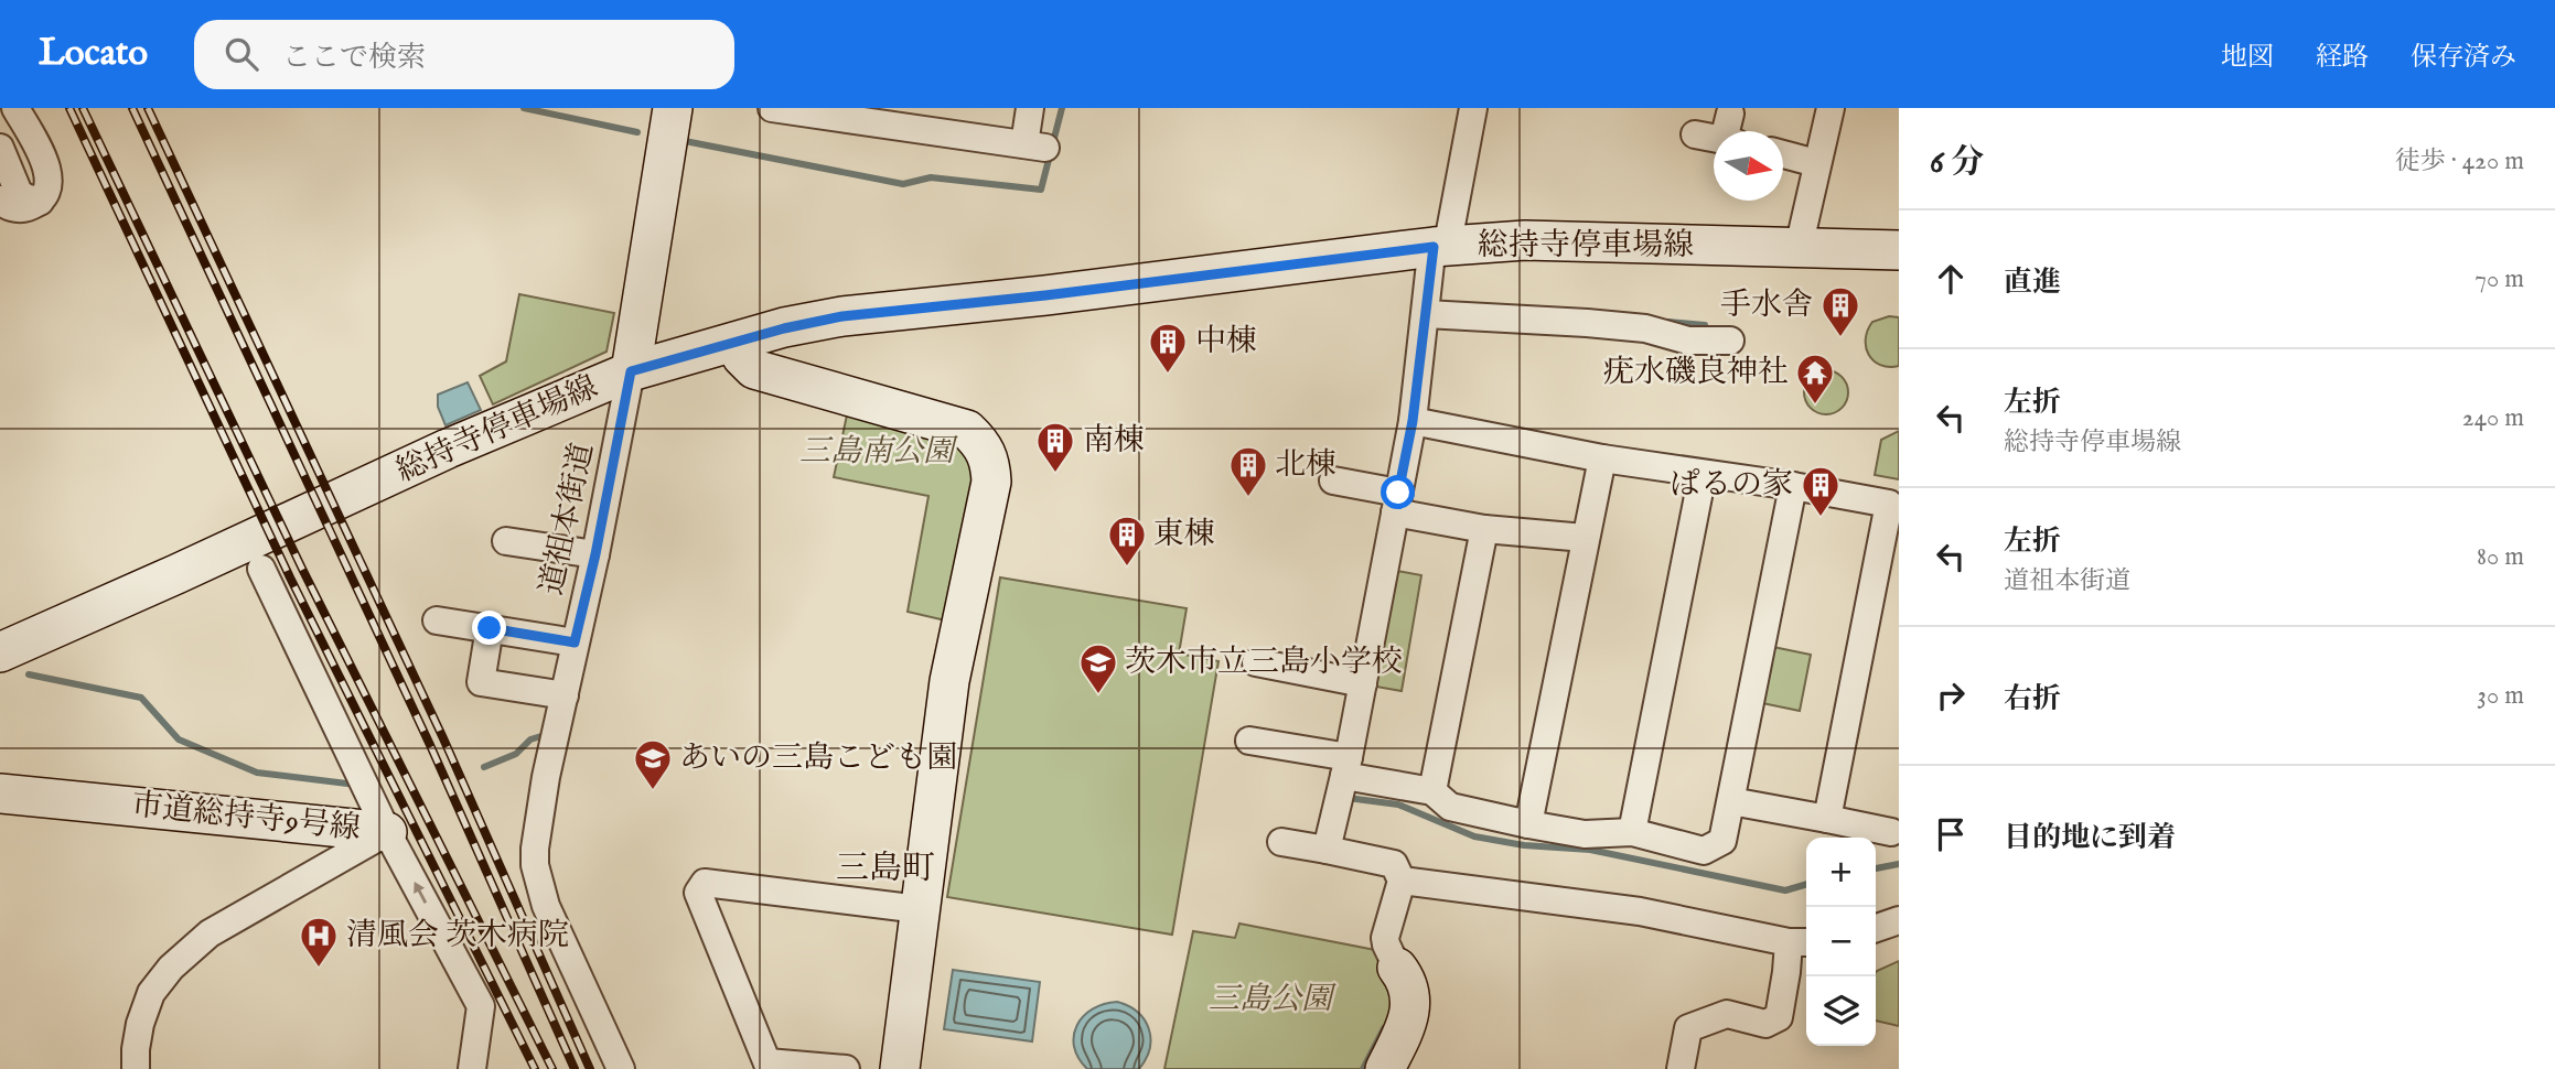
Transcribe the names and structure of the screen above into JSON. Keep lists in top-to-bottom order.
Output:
{
  "streets": {
    "main road": ["総持寺停車場線", "市道総持寺9号線"],
    "street": ["道祖本街道"]
  },
  "crossings": [
    ["総持寺停車場線", "道祖本街道"]
  ],
  "one_way": ["市道総持寺9号線"],
  "districts": ["三島町"],
  "parks": ["三島南公園", "三島公園"],
  "places": {
    "building": [
      "手水舎",
      "中棟",
      "南棟",
      "北棟",
      "ぱるの家",
      "東棟"
    ],
    "temple": ["疣水磯良神社"],
    "school or university": ["茨木市立三島小学校", "あいの三島こども園"],
    "hospital": ["清風会 茨木病院"]
  },
  "north": "right",
  "page": {
    "header": "Locato",
    "search": "ここで検索",
    "nav": ["地図", "経路", "保存済み"],
    "heading": ["6 分", "徒歩 · 420 m"],
    "list": [
      ["直進", "70 m"],
      ["左折", "総持寺停車場線", "240 m"],
      ["左折", "道祖本街道", "80 m"],
      ["右折", "30 m"],
      "目的地に到着"
    ],
    "map_buttons": ["+", "−"]
  }
}
